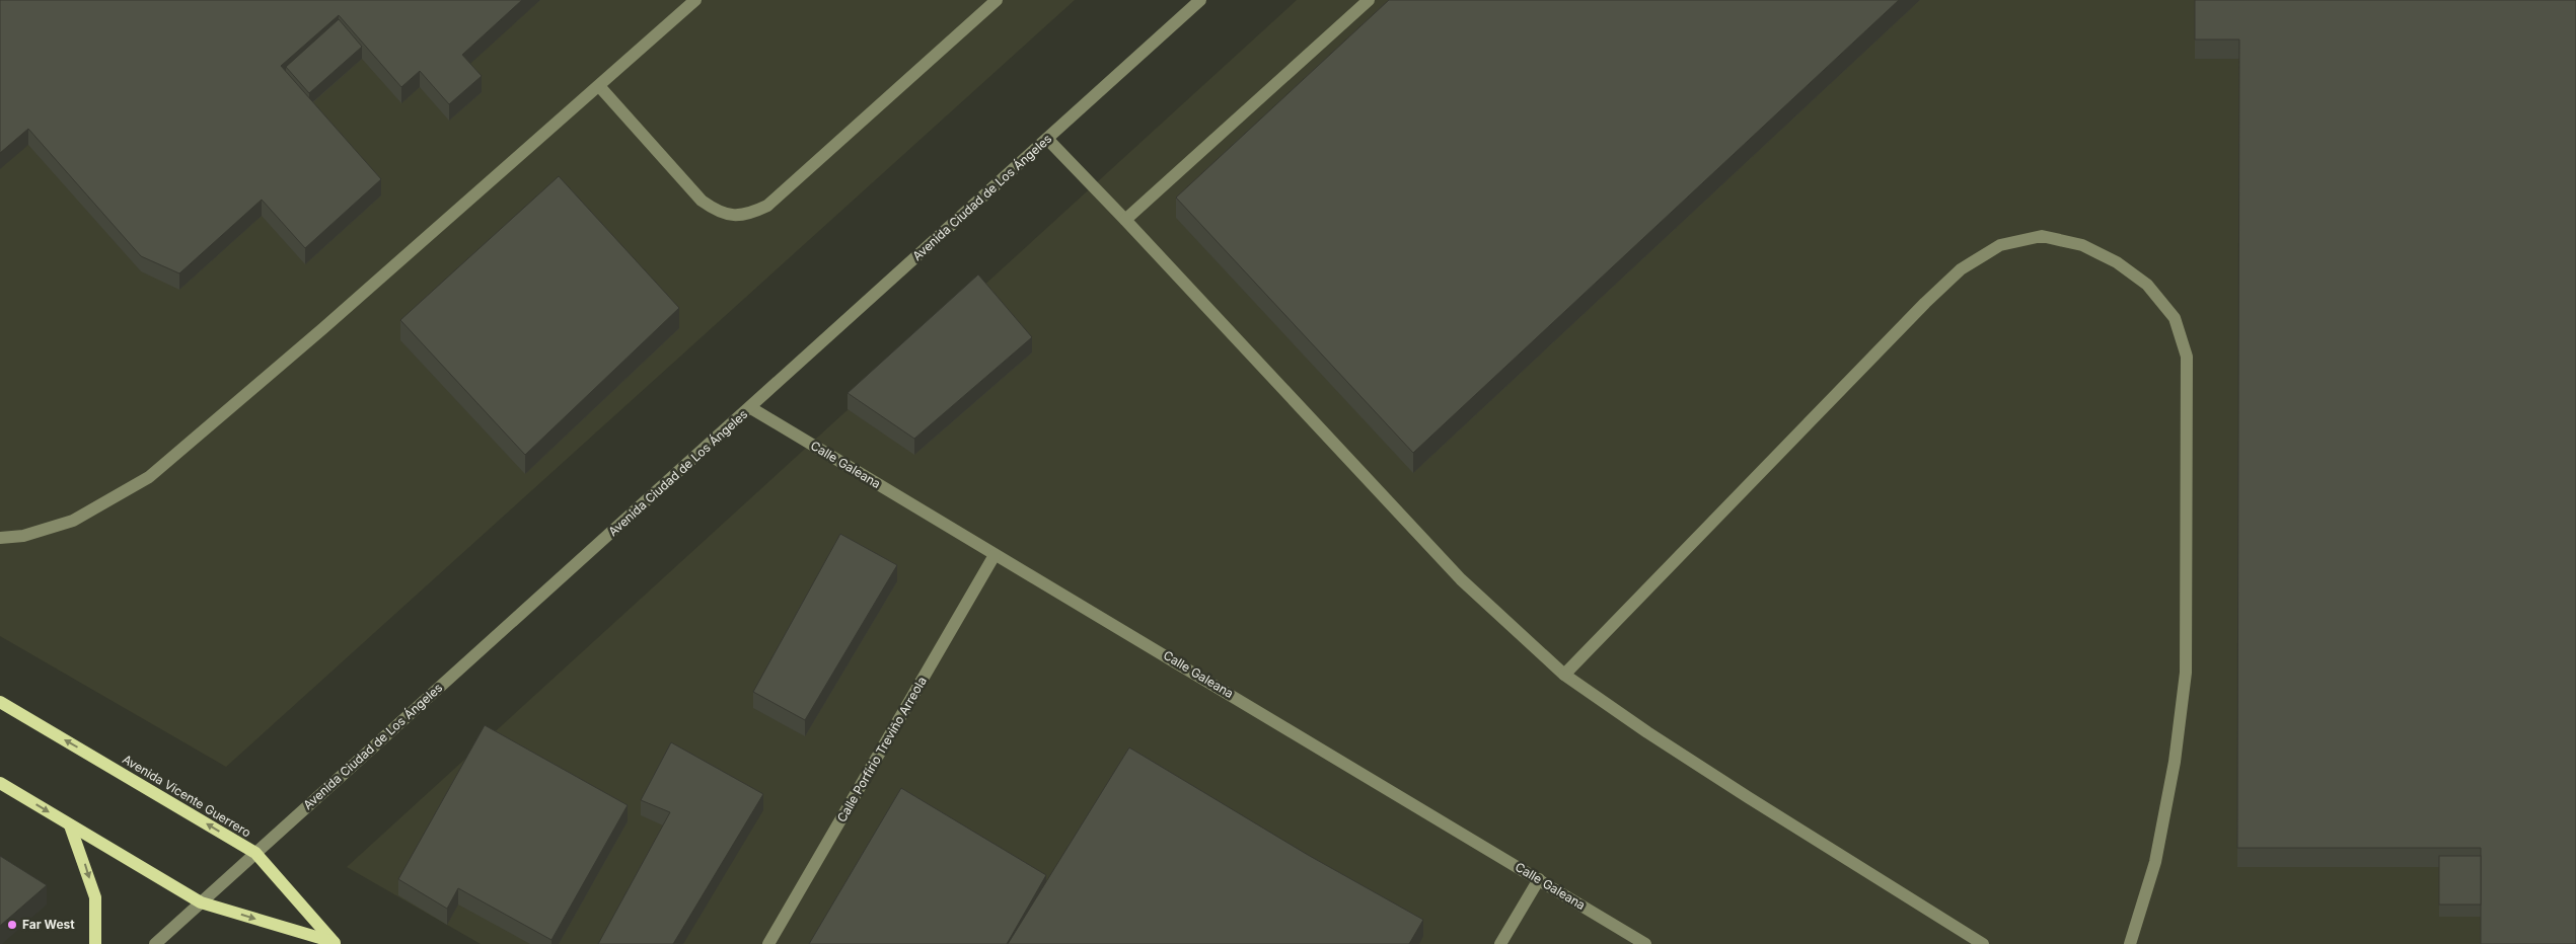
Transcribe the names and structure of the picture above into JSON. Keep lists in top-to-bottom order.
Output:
{
  "streets": {
    "main road": ["Avenida Vicente Guerrero"],
    "street": ["Avenida Ciudad de Los Ángeles", "Calle Galeana", "Calle Porfirio Treviño Arreola"]
  },
  "crossings": [
    ["Avenida Ciudad de Los Ángeles", "Calle Galeana"],
    ["Avenida Ciudad de Los Ángeles", "Avenida Vicente Guerrero"],
    ["Calle Galeana", "Calle Porfirio Treviño Arreola"]
  ],
  "places": ["Far West"]
}
